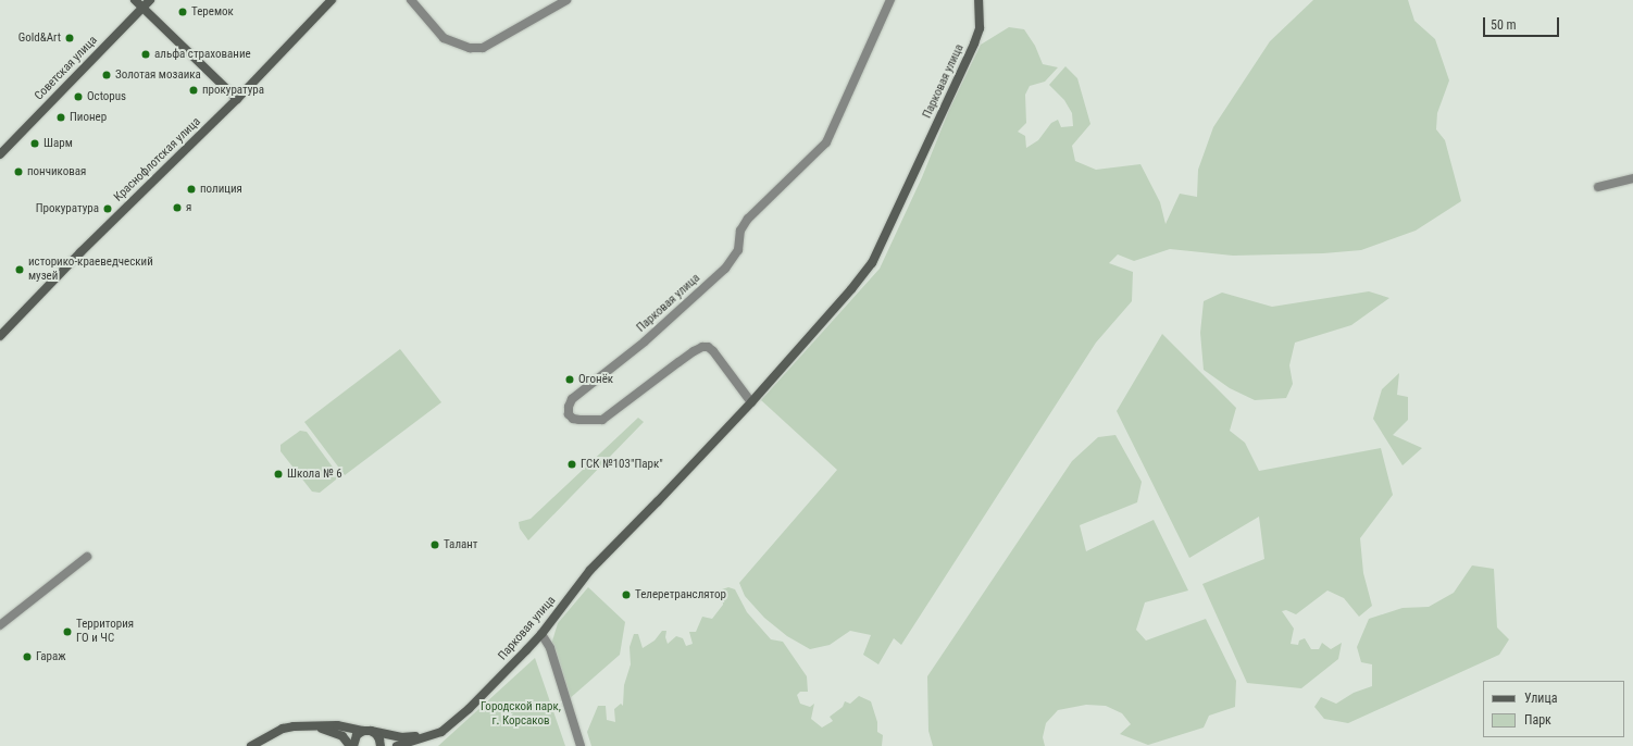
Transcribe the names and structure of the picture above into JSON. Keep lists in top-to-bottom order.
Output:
{
  "streets": {
    "street": ["Советская улица", "Парковая улица", "Краснофлотская улица"]
  },
  "parks": ["Городской парк, г. Корсаков"],
  "places": [
    "Теремок",
    "Gold&Art",
    "альфа страхование",
    "Золотая мозаика",
    "прокуратура",
    "Octopus",
    "Пионер",
    "Шарм",
    "пончиковая",
    "полиция",
    "я",
    "Прокуратура",
    "историко-краеведческий музей",
    "Огонёк",
    "ГСК №103\"Парк\"",
    "Школа № 6",
    "Талант",
    "Телеретранслятор",
    "Территория ГО и ЧС",
    "Гараж"
  ],
  "legend": ["Улица", "Парк"],
  "scale_bar": "50 m"
}
